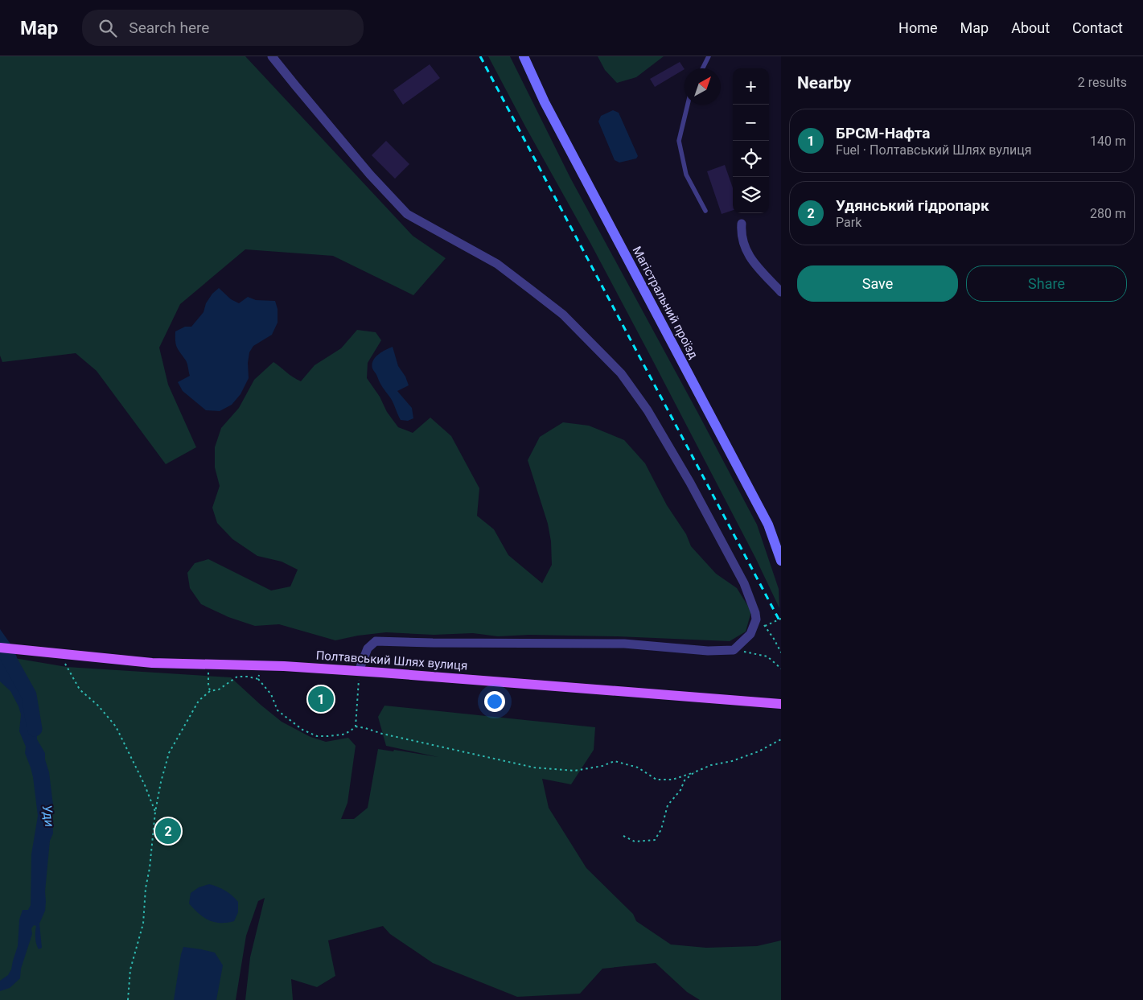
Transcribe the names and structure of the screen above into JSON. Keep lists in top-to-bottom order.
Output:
{
  "streets": {
    "main road": ["Магістральний проїзд", "Полтавський Шлях вулиця"]
  },
  "water": ["Уди"],
  "north": "top right",
  "page": {
    "header": "Map",
    "search": "Search here",
    "nav": [
      "Home",
      "Map",
      "About",
      "Contact"
    ],
    "heading": ["Nearby", "2 results"],
    "map_buttons": ["+", "−"],
    "list": [
      {
        "mark": "1",
        "name": "БРСМ-Нафта",
        "note": "Fuel · Полтавський Шлях вулиця",
        "value": "140 m"
      },
      {
        "mark": "2",
        "name": "Удянський гідропарк",
        "note": "Park",
        "value": "280 m"
      }
    ],
    "buttons": ["Save", "Share"],
    "pins": ["1", "2"]
  }
}
